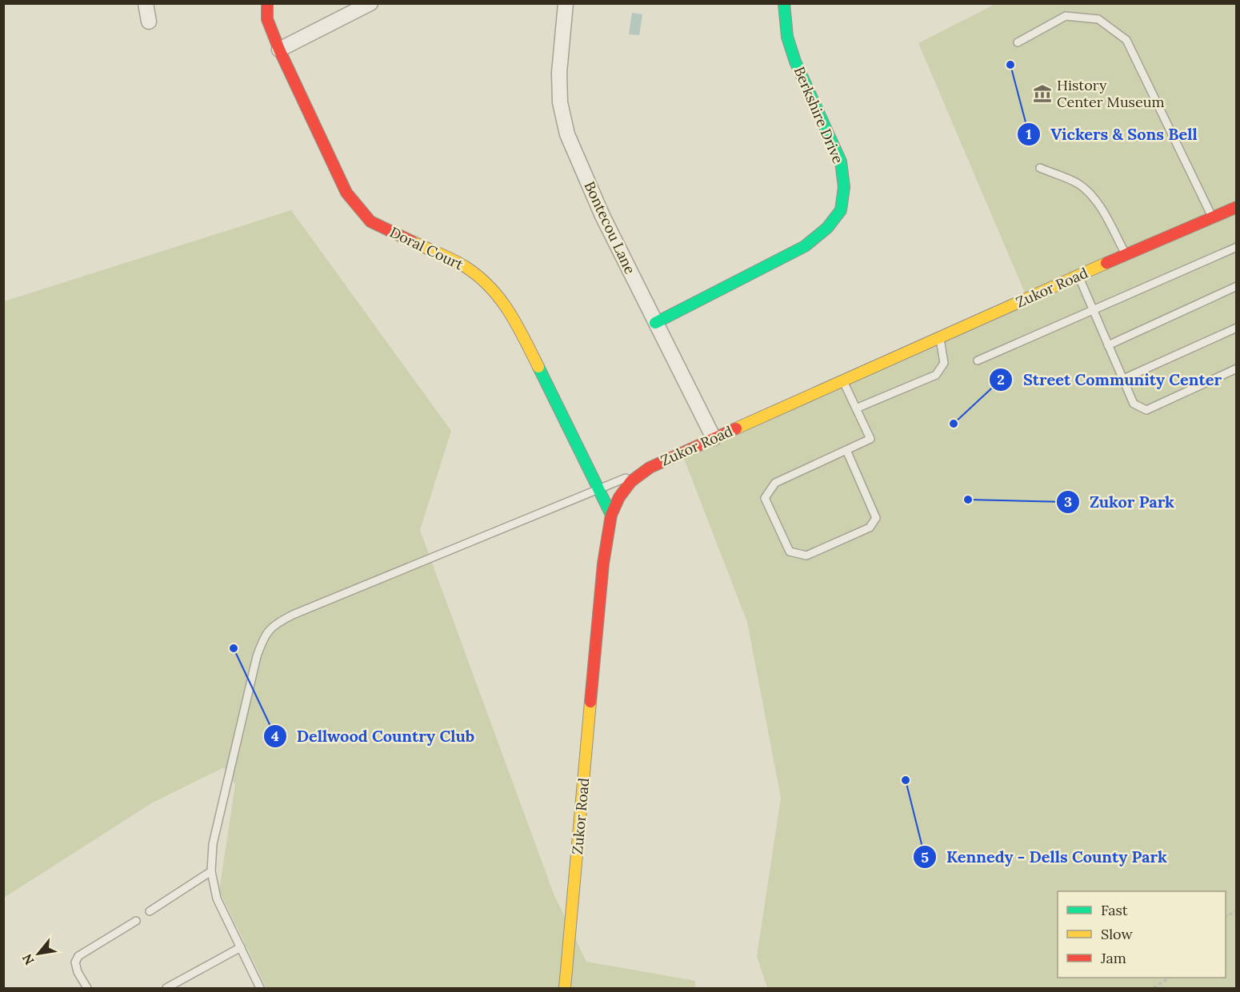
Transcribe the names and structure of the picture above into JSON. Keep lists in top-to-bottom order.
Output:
{
  "streets": {
    "street": [
      "Berkshire Drive",
      "Bontecou Lane",
      "Doral Court",
      "Zukor Road"
    ]
  },
  "crossings": [
    ["Berkshire Drive", "Bontecou Lane"],
    ["Bontecou Lane", "Zukor Road"],
    ["Doral Court", "Zukor Road"]
  ],
  "places": {
    "other": [
      "Vickers & Sons Bell",
      "Street Community Center",
      "Zukor Park",
      "Dellwood Country Club",
      "Kennedy - Dells County Park"
    ],
    "museum": ["History Center Museum"]
  },
  "legend": ["Fast", "Slow", "Jam"],
  "north": "bottom left"
}
